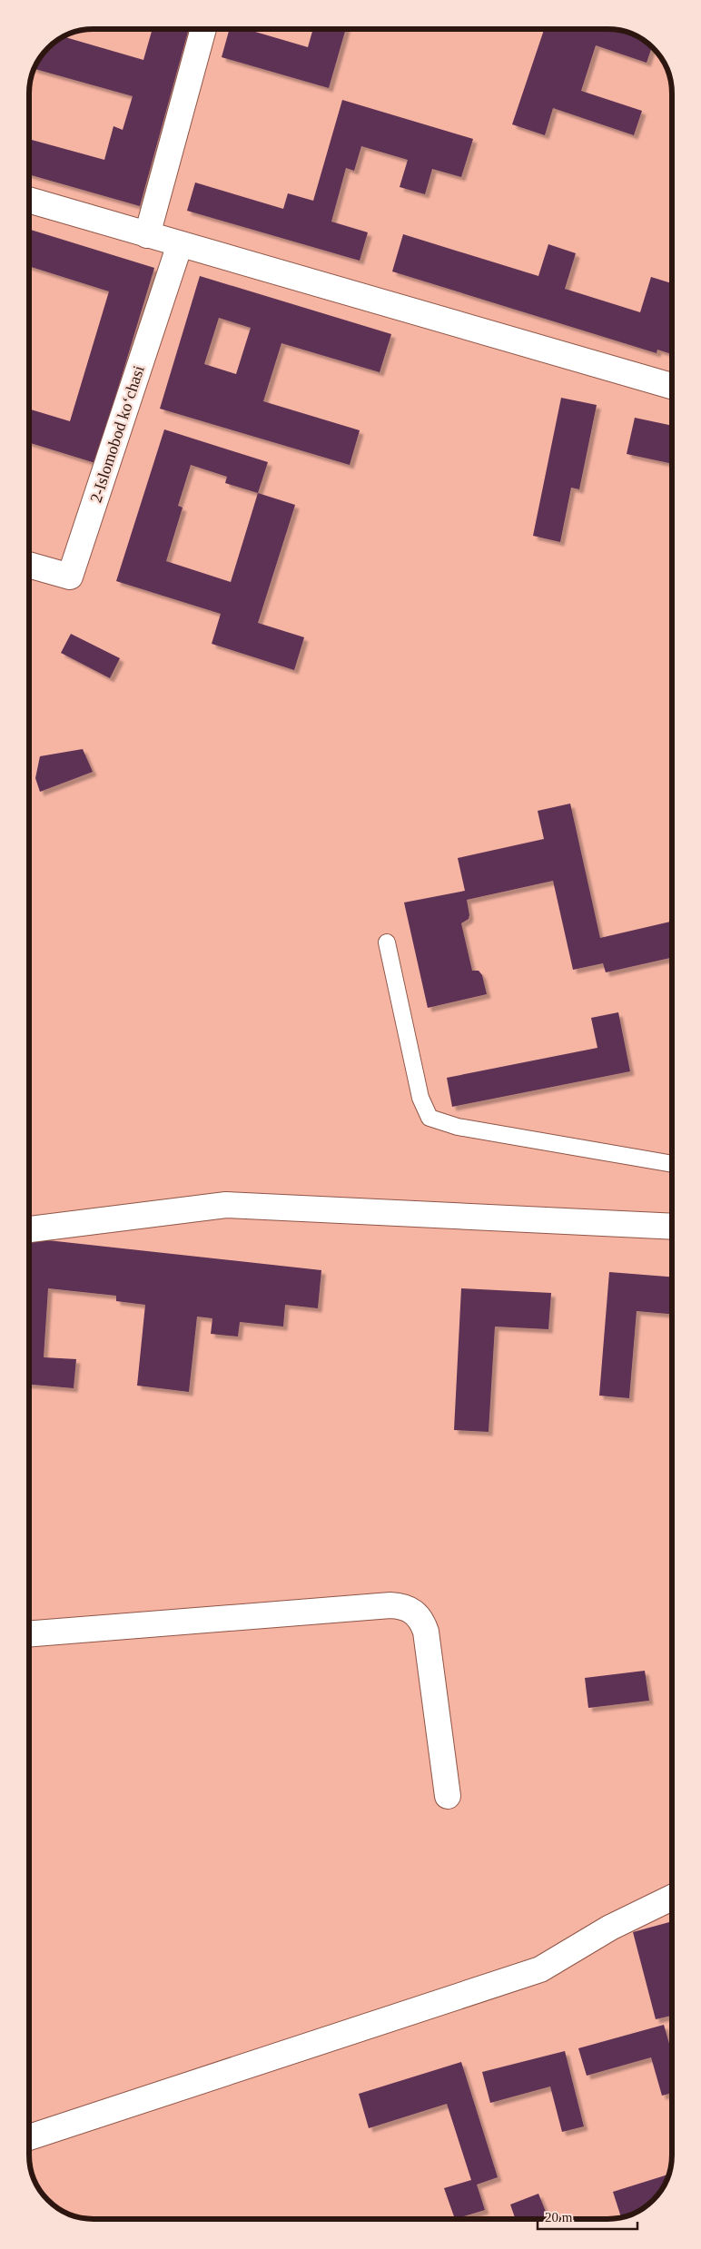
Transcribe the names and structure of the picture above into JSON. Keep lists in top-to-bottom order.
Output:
{
  "streets": {
    "street": ["2-Islomobod koʻchasi"]
  },
  "scale_bar": "20 m"
}
